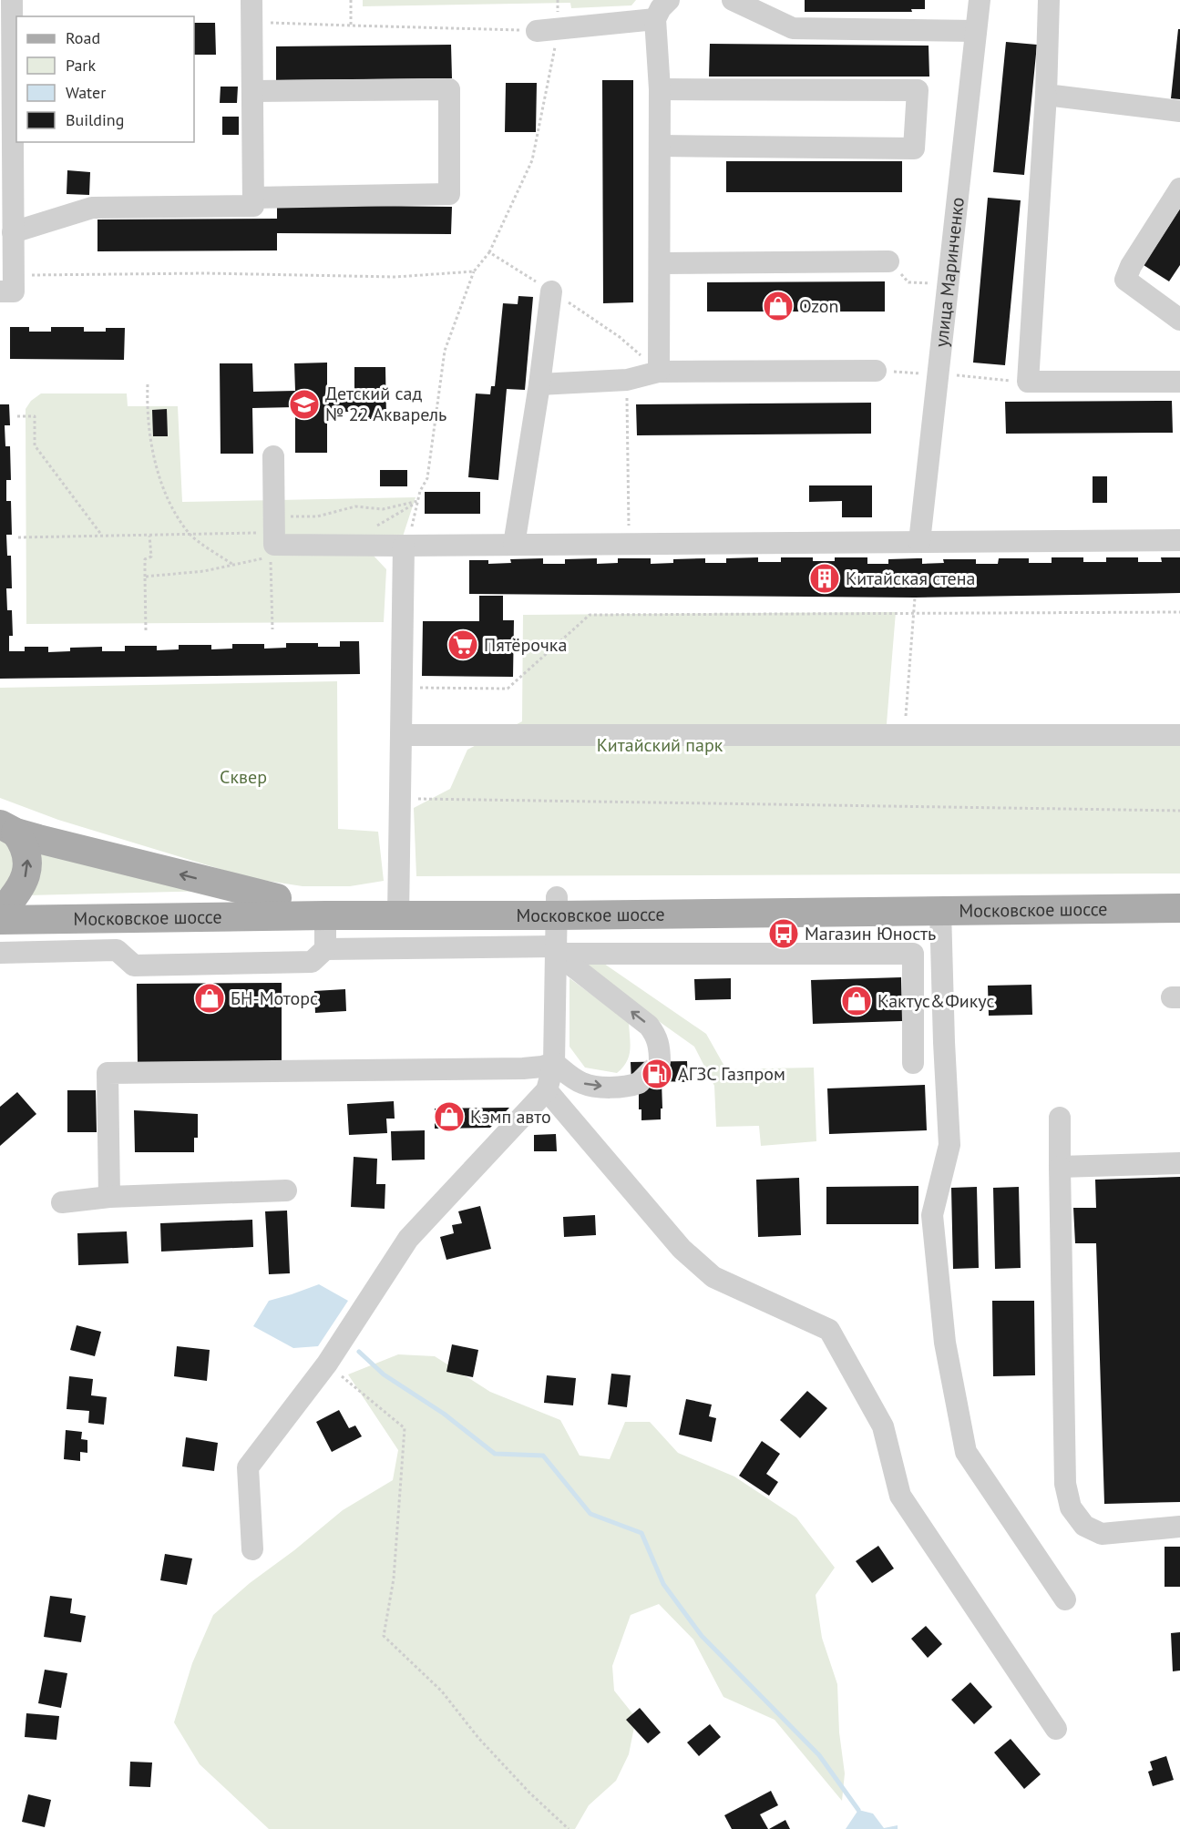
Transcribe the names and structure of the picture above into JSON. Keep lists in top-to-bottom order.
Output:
{
  "streets": {
    "main road": ["Московское шоссе"],
    "street": ["улица Маринченко"]
  },
  "parks": ["Китайский парк", "Сквер"],
  "places": {
    "shop": [
      "Ozon",
      "БН-Моторс",
      "Кактус&Фикус",
      "Кэмп авто"
    ],
    "school or university": ["Детский сад № 22 Акварель"],
    "building": ["Китайская стена"],
    "supermarket": ["Пятёрочка"],
    "bus stop": ["Магазин Юность"],
    "fuel station": ["АГЗС Газпром"]
  },
  "legend": [
    "Road",
    "Park",
    "Water",
    "Building"
  ]
}
